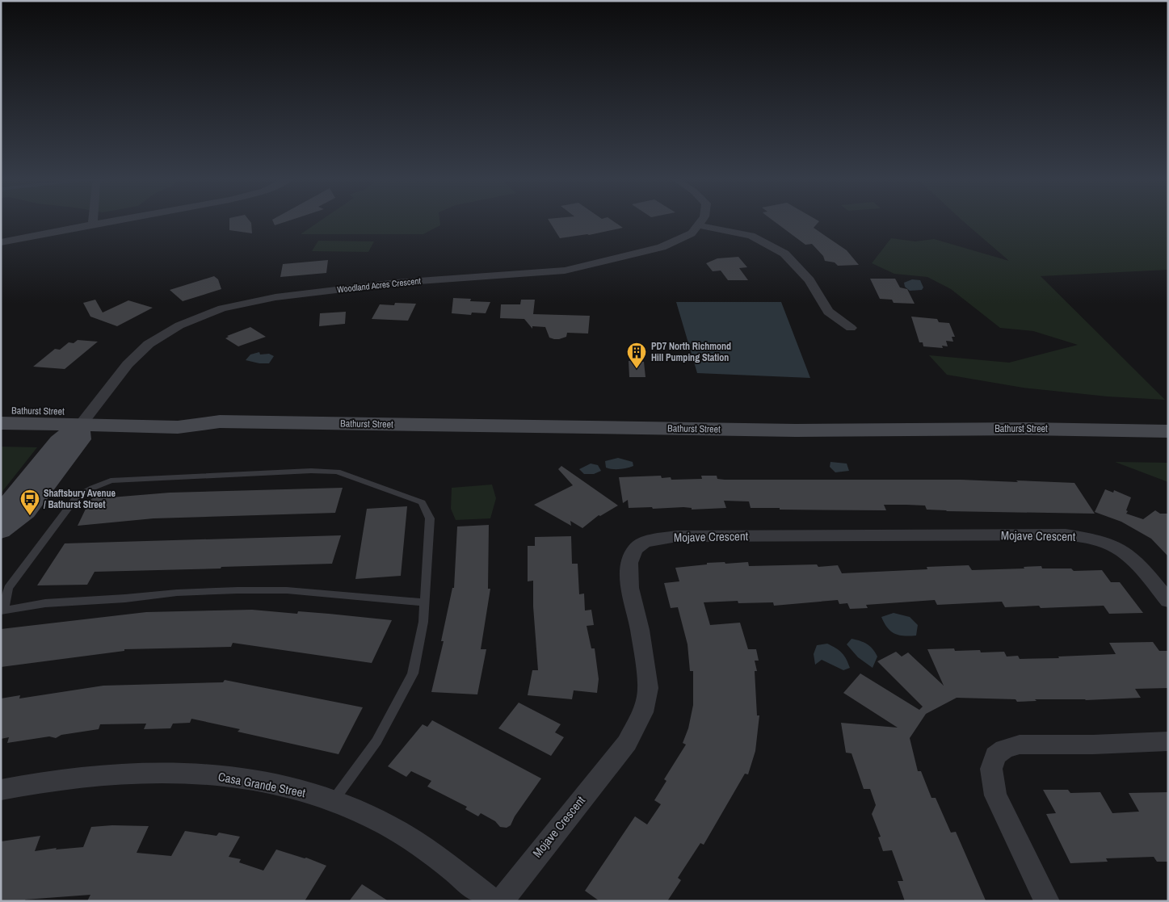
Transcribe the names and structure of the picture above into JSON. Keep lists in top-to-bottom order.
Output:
{
  "streets": {
    "main road": ["Bathurst Street"],
    "street": ["Woodland Acres Crescent", "Mojave Crescent", "Casa Grande Street"]
  },
  "crossings": [
    ["Woodland Acres Crescent", "Bathurst Street"]
  ],
  "places": {
    "building": ["PD7 North Richmond Hill Pumping Station"],
    "bus stop": ["Shaftsbury Avenue / Bathurst Street"]
  }
}
